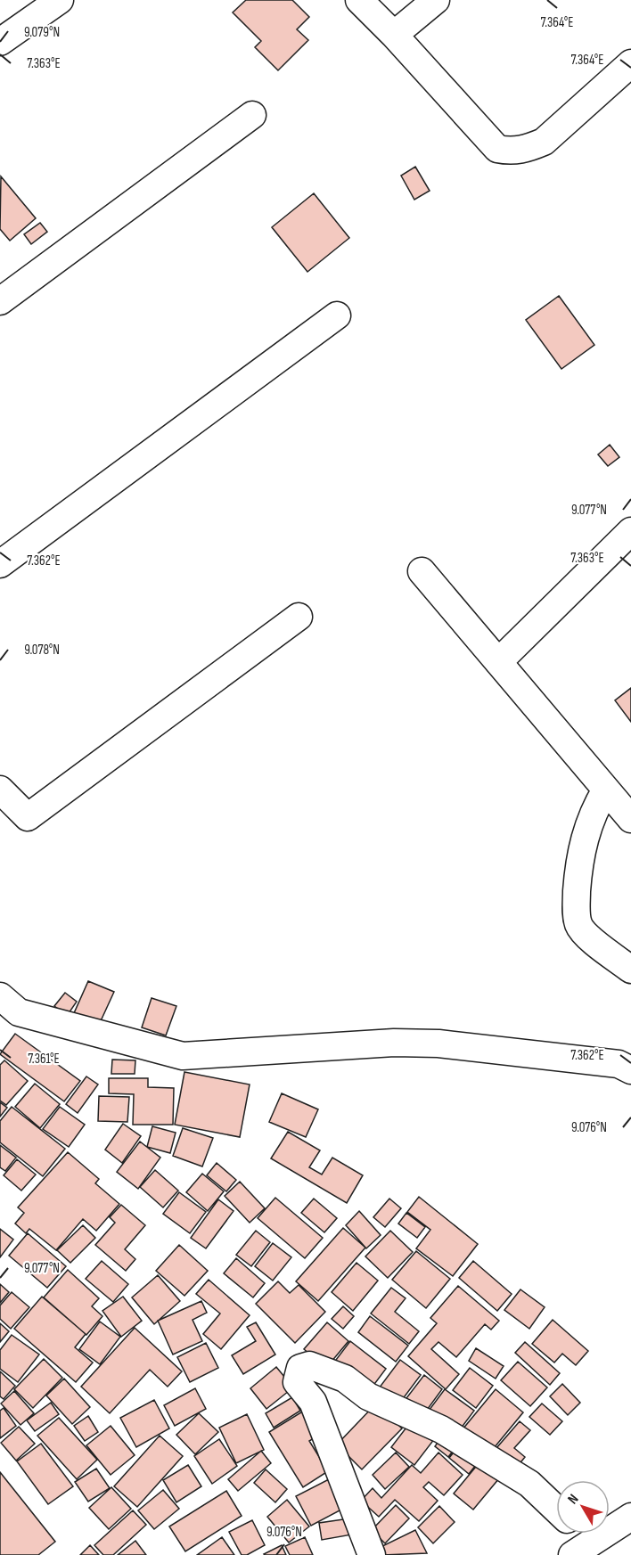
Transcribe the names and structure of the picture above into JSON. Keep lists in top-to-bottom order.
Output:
{
  "north": "top left",
  "coordinates": [
    "7.364°E",
    "9.079°N",
    "7.363°E",
    "9.077°N",
    "7.362°E",
    "9.078°N",
    "7.361°E",
    "9.076°N"
  ]
}
